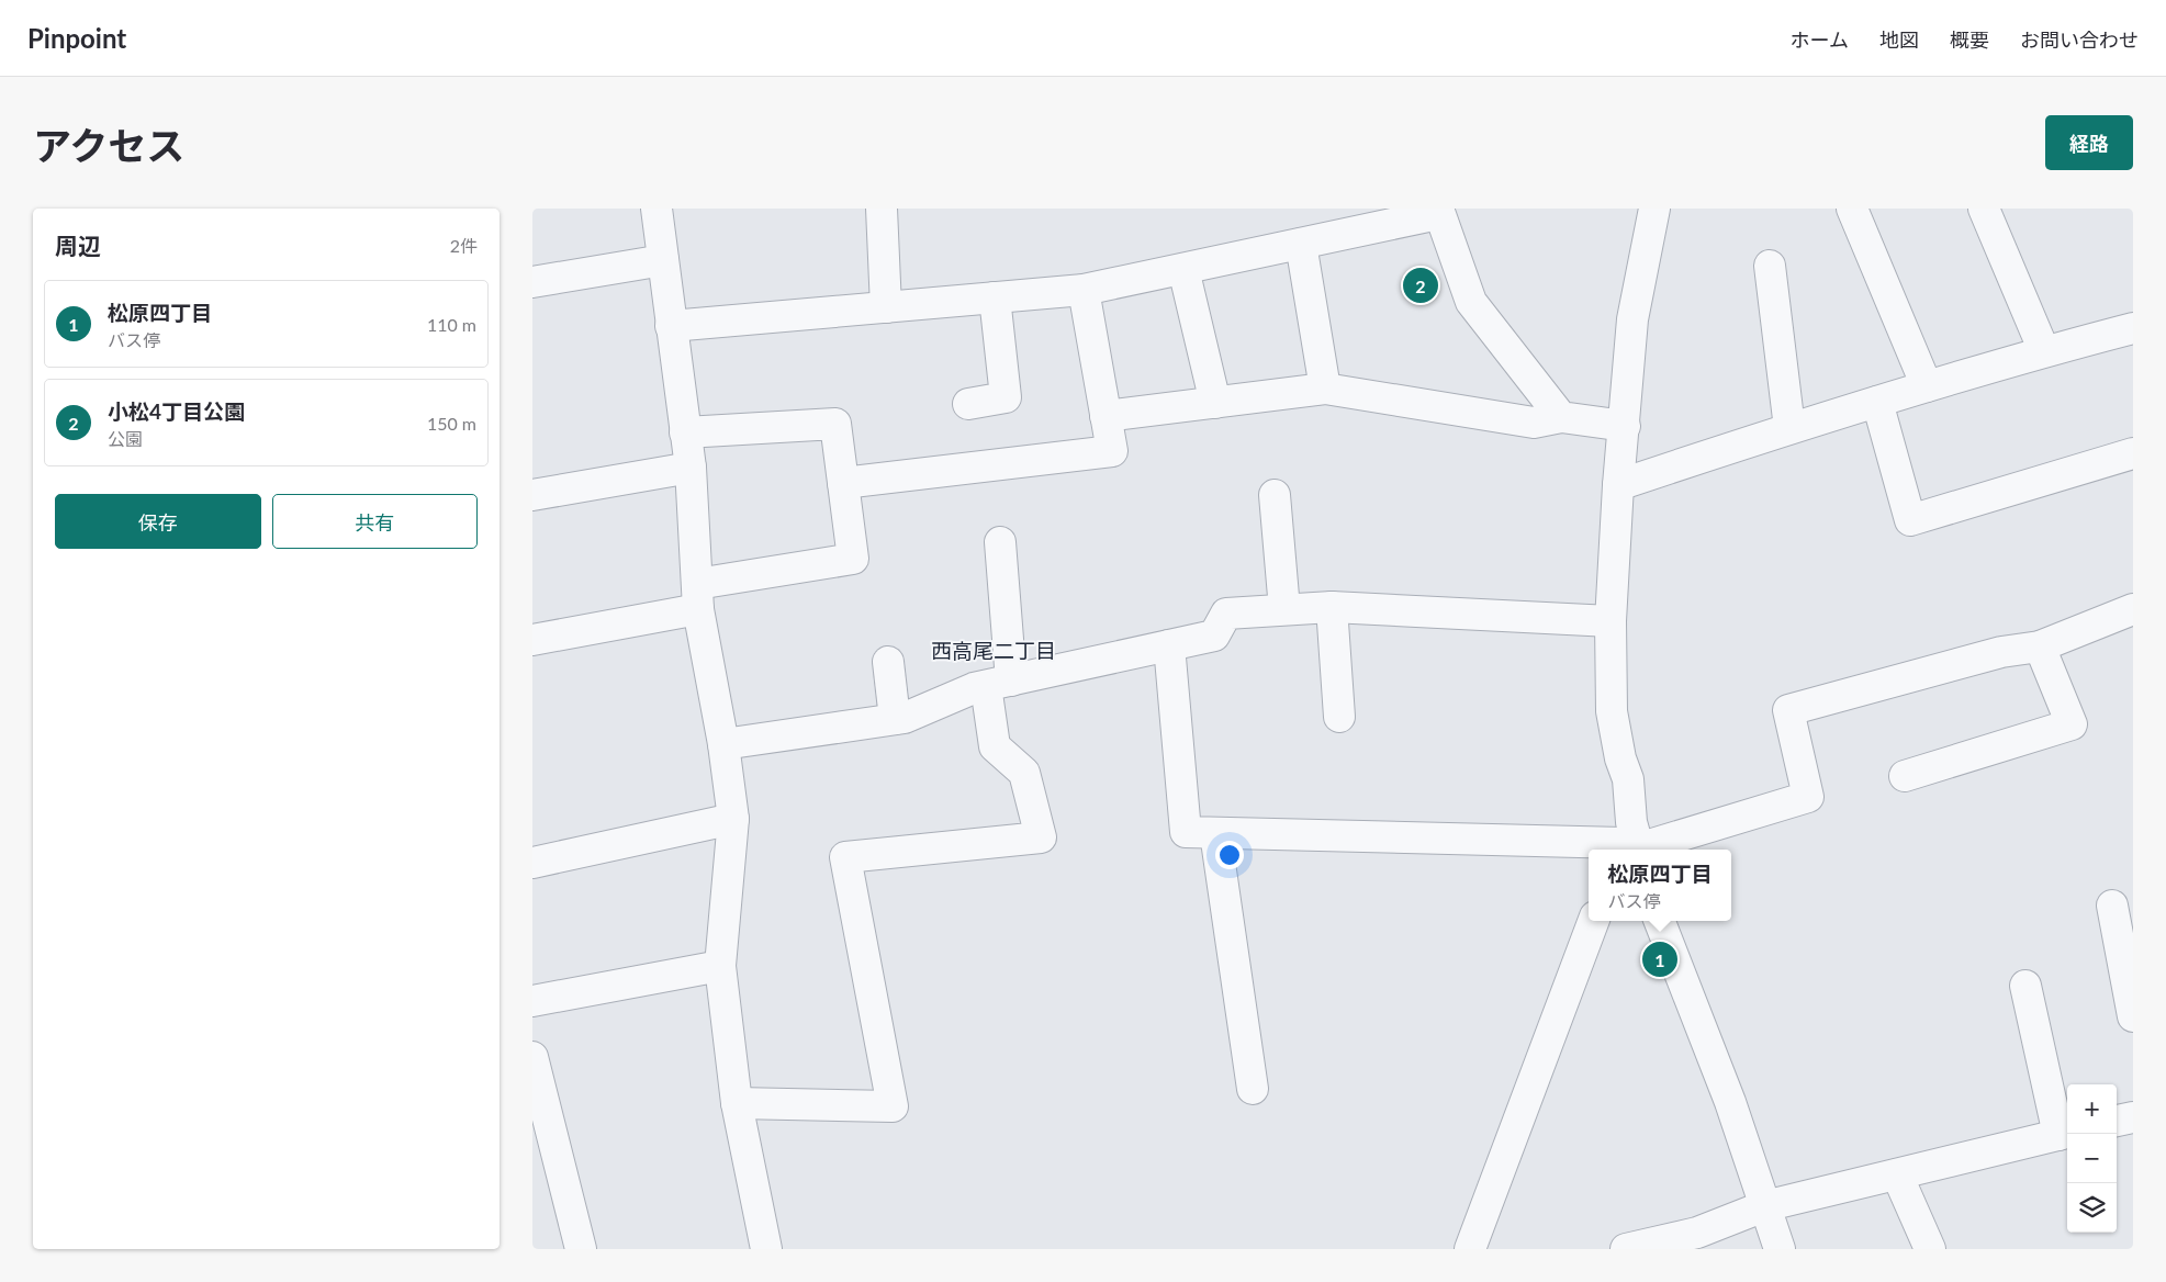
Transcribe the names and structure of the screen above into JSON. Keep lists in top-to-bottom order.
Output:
{
  "districts": ["西高尾二丁目"],
  "page": {
    "header": "Pinpoint",
    "nav": [
      "ホーム",
      "地図",
      "概要",
      "お問い合わせ"
    ],
    "title": "アクセス",
    "buttons": [
      "経路",
      ["保存", "共有"]
    ],
    "heading": ["周辺", "2件"],
    "pins": ["2", "1"],
    "list": [
      {
        "mark": "1",
        "name": "松原四丁目",
        "note": "バス停",
        "value": "110 m"
      },
      {
        "mark": "2",
        "name": "小松4丁目公園",
        "note": "公園",
        "value": "150 m"
      }
    ],
    "popup": ["松原四丁目", "バス停"],
    "map_buttons": ["+", "−"]
  }
}
